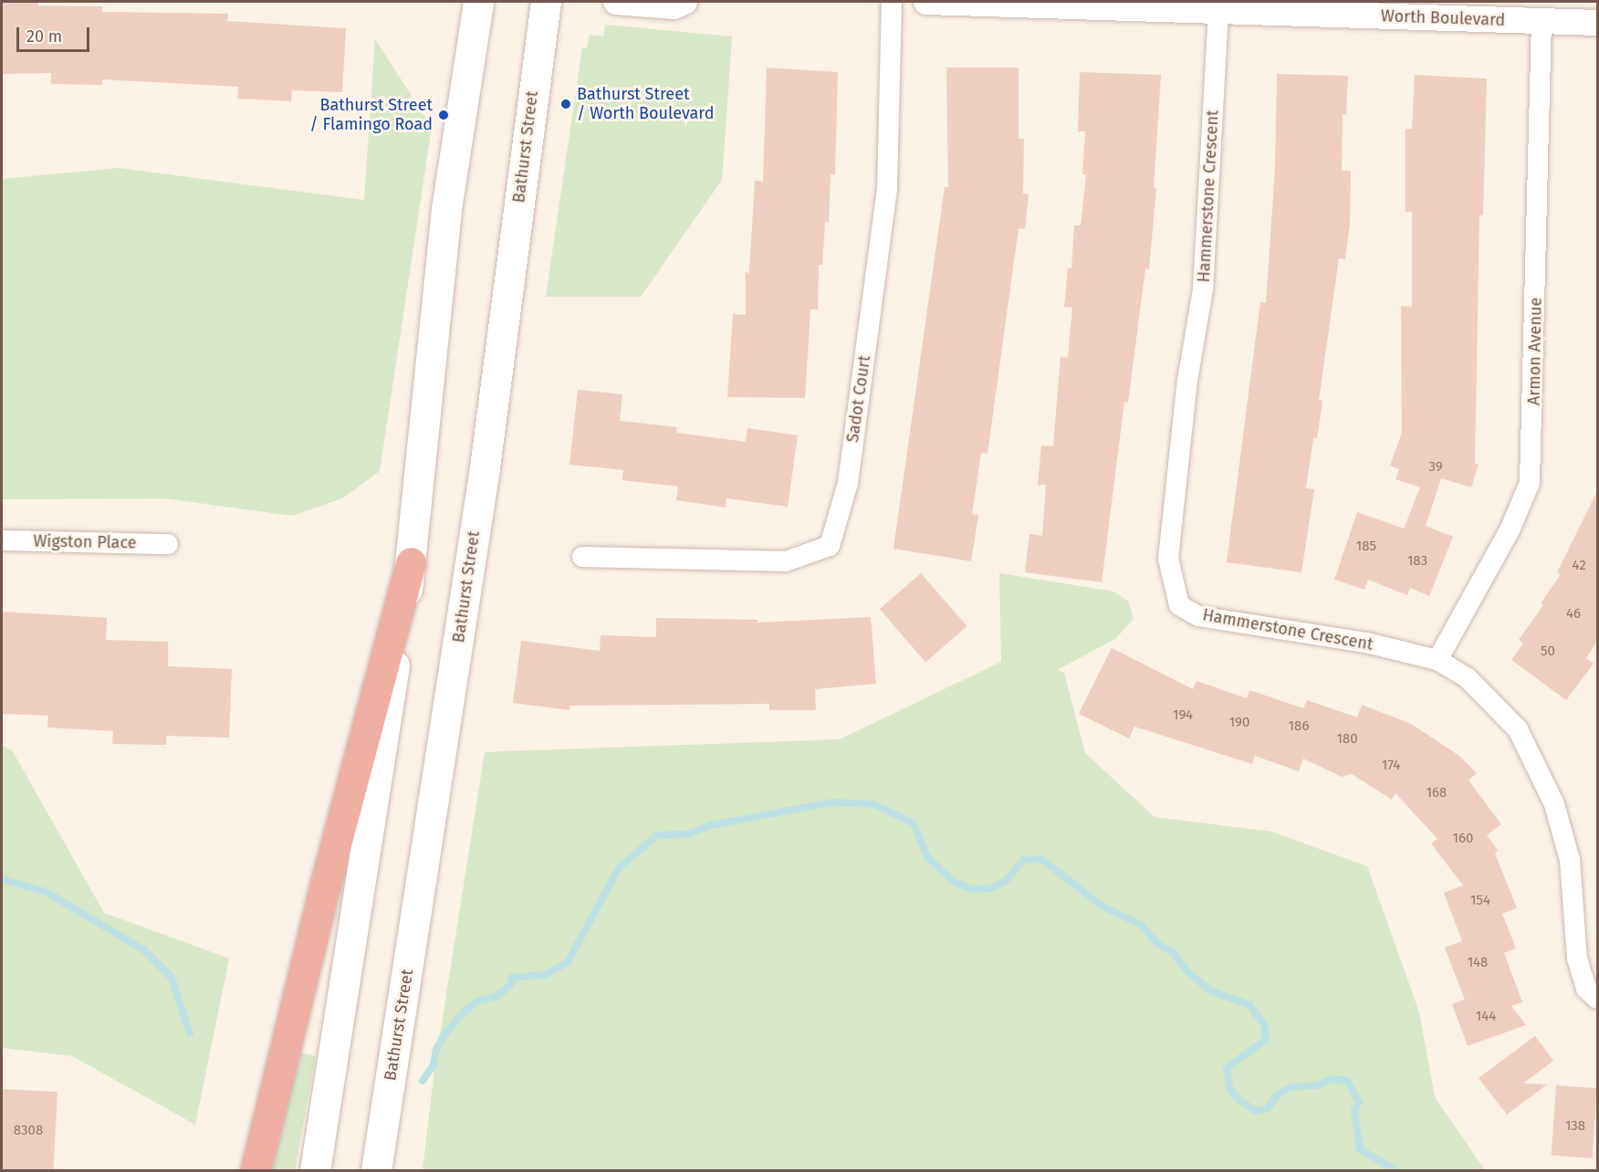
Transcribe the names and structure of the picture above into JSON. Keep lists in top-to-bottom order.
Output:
{
  "streets": {
    "main road": ["Bathurst Street"],
    "street": [
      "Worth Boulevard",
      "Hammerstone Crescent",
      "Armon Avenue",
      "Sadot Court",
      "Wigston Place"
    ]
  },
  "crossings": [
    ["Worth Boulevard", "Hammerstone Crescent"],
    ["Worth Boulevard", "Armon Avenue"],
    ["Hammerstone Crescent", "Armon Avenue"]
  ],
  "places": ["Bathurst Street / Worth Boulevard", "Bathurst Street / Flamingo Road"],
  "house_numbers": [
    "39",
    "185",
    "183",
    "42",
    "46",
    "50",
    "194",
    "190",
    "186",
    "180",
    "174",
    "168",
    "160",
    "154",
    "148",
    "144",
    "138",
    "8308"
  ],
  "scale_bar": "20 m"
}
